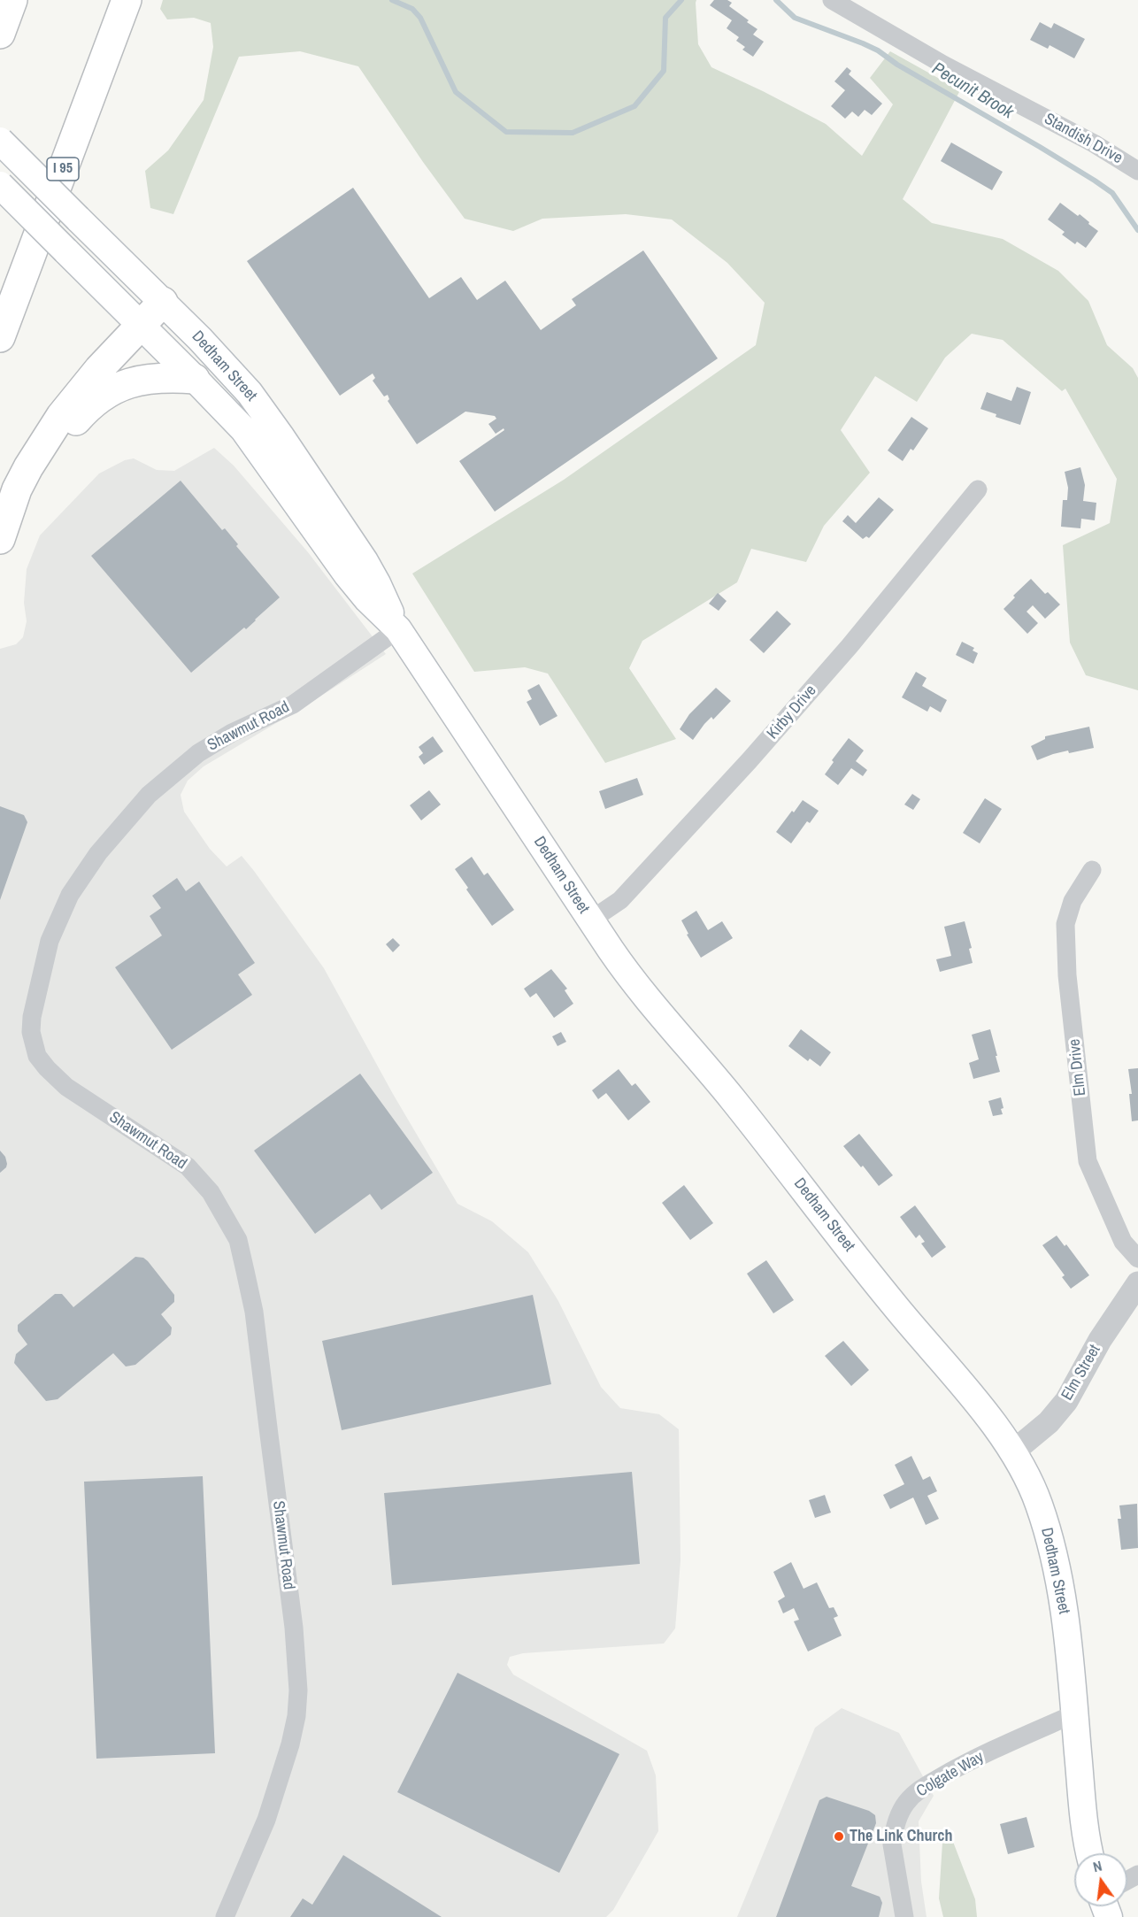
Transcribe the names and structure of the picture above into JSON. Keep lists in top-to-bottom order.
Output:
{
  "streets": {
    "highway": ["I 95"],
    "main road": ["Dedham Street"],
    "street": [
      "Standish Drive",
      "Kirby Drive",
      "Shawmut Road",
      "Elm Drive",
      "Elm Street",
      "Colgate Way"
    ]
  },
  "crossings": [
    ["Dedham Street", "Kirby Drive"],
    ["Dedham Street", "Shawmut Road"],
    ["Dedham Street", "Elm Street"],
    ["Dedham Street", "Colgate Way"]
  ],
  "water": ["Pecunit Brook"],
  "places": ["The Link Church"],
  "north": "top"
}
